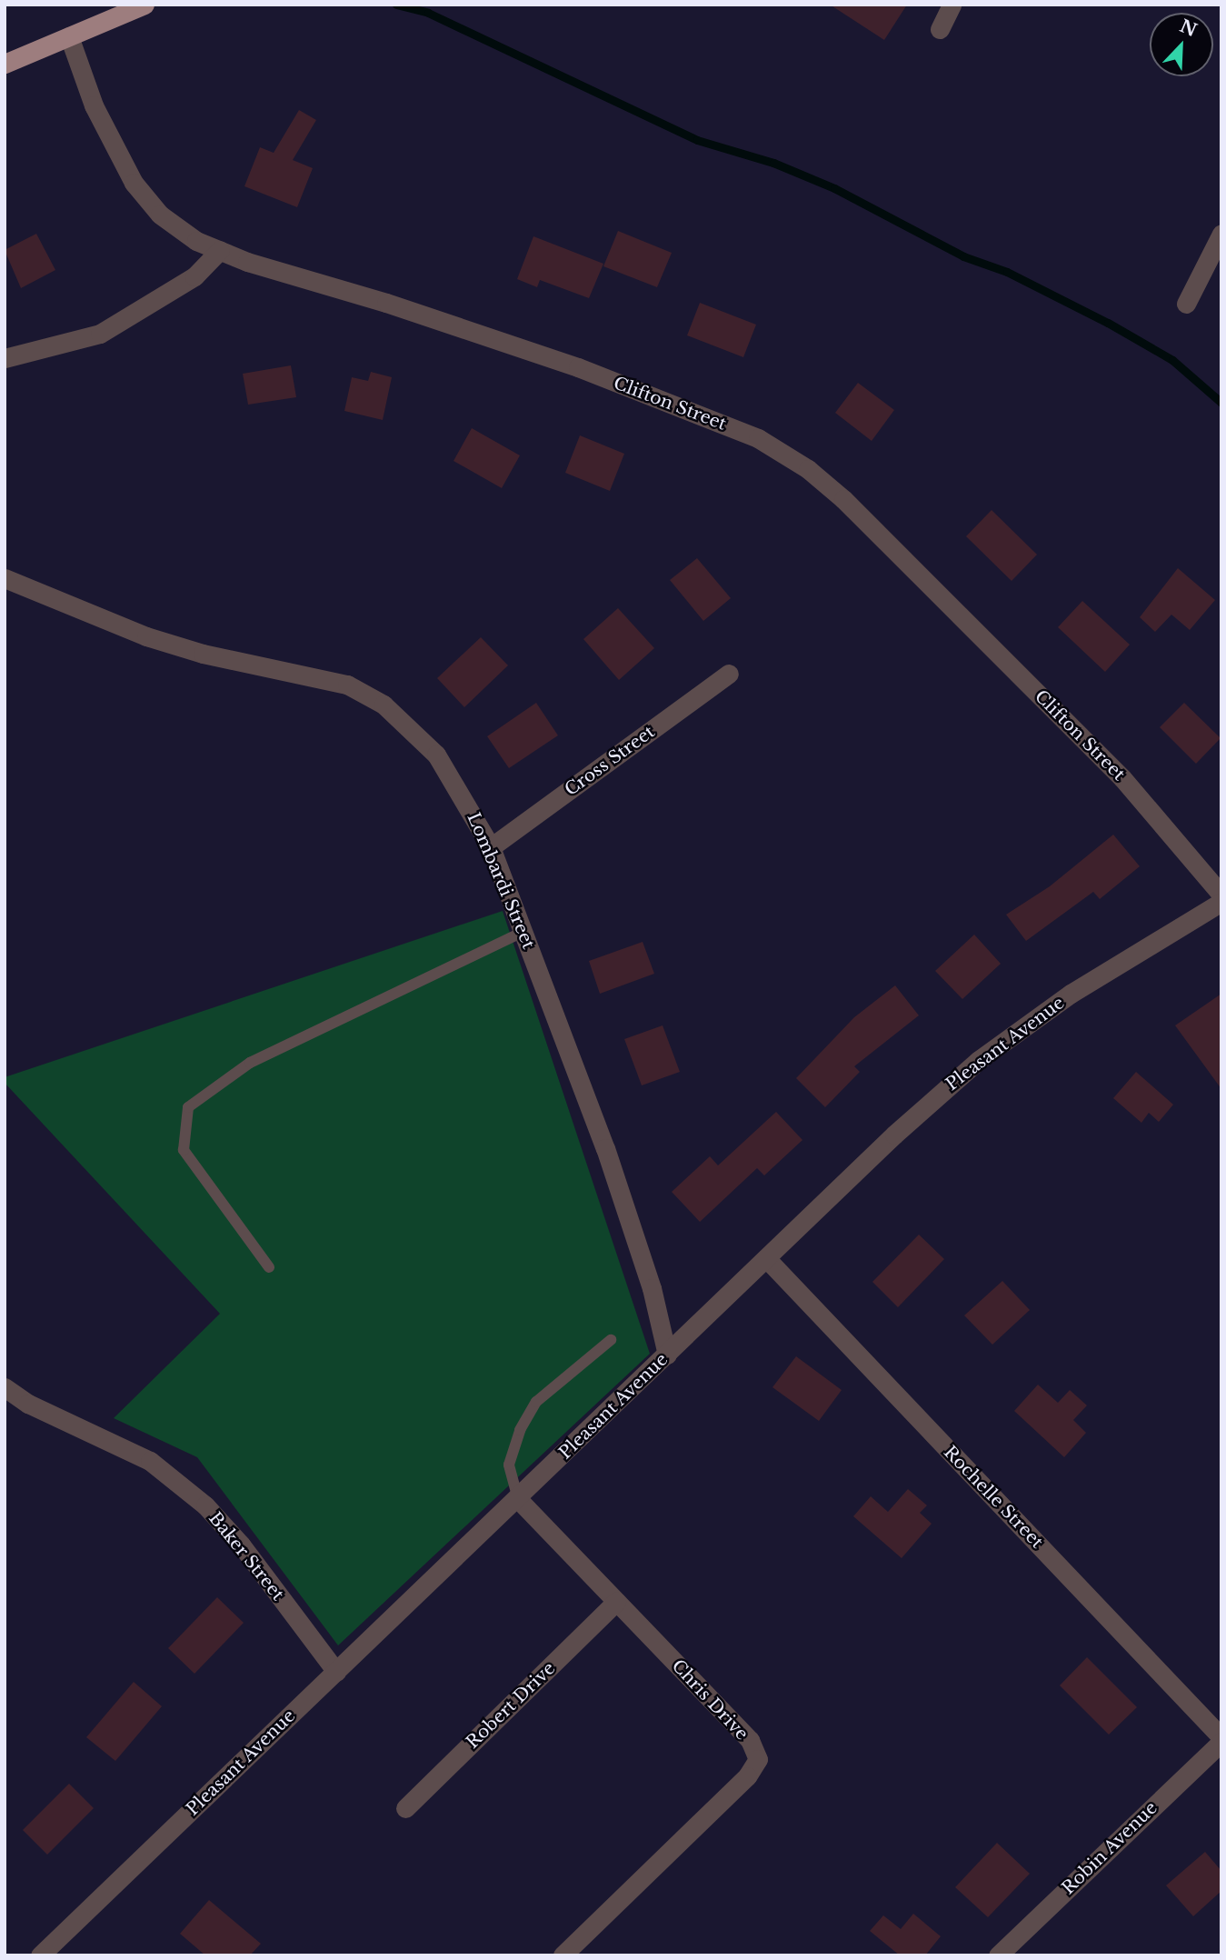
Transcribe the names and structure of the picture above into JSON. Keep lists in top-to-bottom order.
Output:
{
  "streets": {
    "street": [
      "Clifton Street",
      "Cross Street",
      "Lombardi Street",
      "Pleasant Avenue",
      "Rochelle Street",
      "Baker Street",
      "Chris Drive",
      "Robert Drive",
      "Robin Avenue"
    ]
  },
  "crossings": [
    ["Cross Street", "Lombardi Street"],
    ["Lombardi Street", "Pleasant Avenue"],
    ["Pleasant Avenue", "Rochelle Street"],
    ["Pleasant Avenue", "Baker Street"],
    ["Pleasant Avenue", "Chris Drive"],
    ["Rochelle Street", "Robin Avenue"],
    ["Chris Drive", "Robert Drive"]
  ],
  "north": "top right"
}
